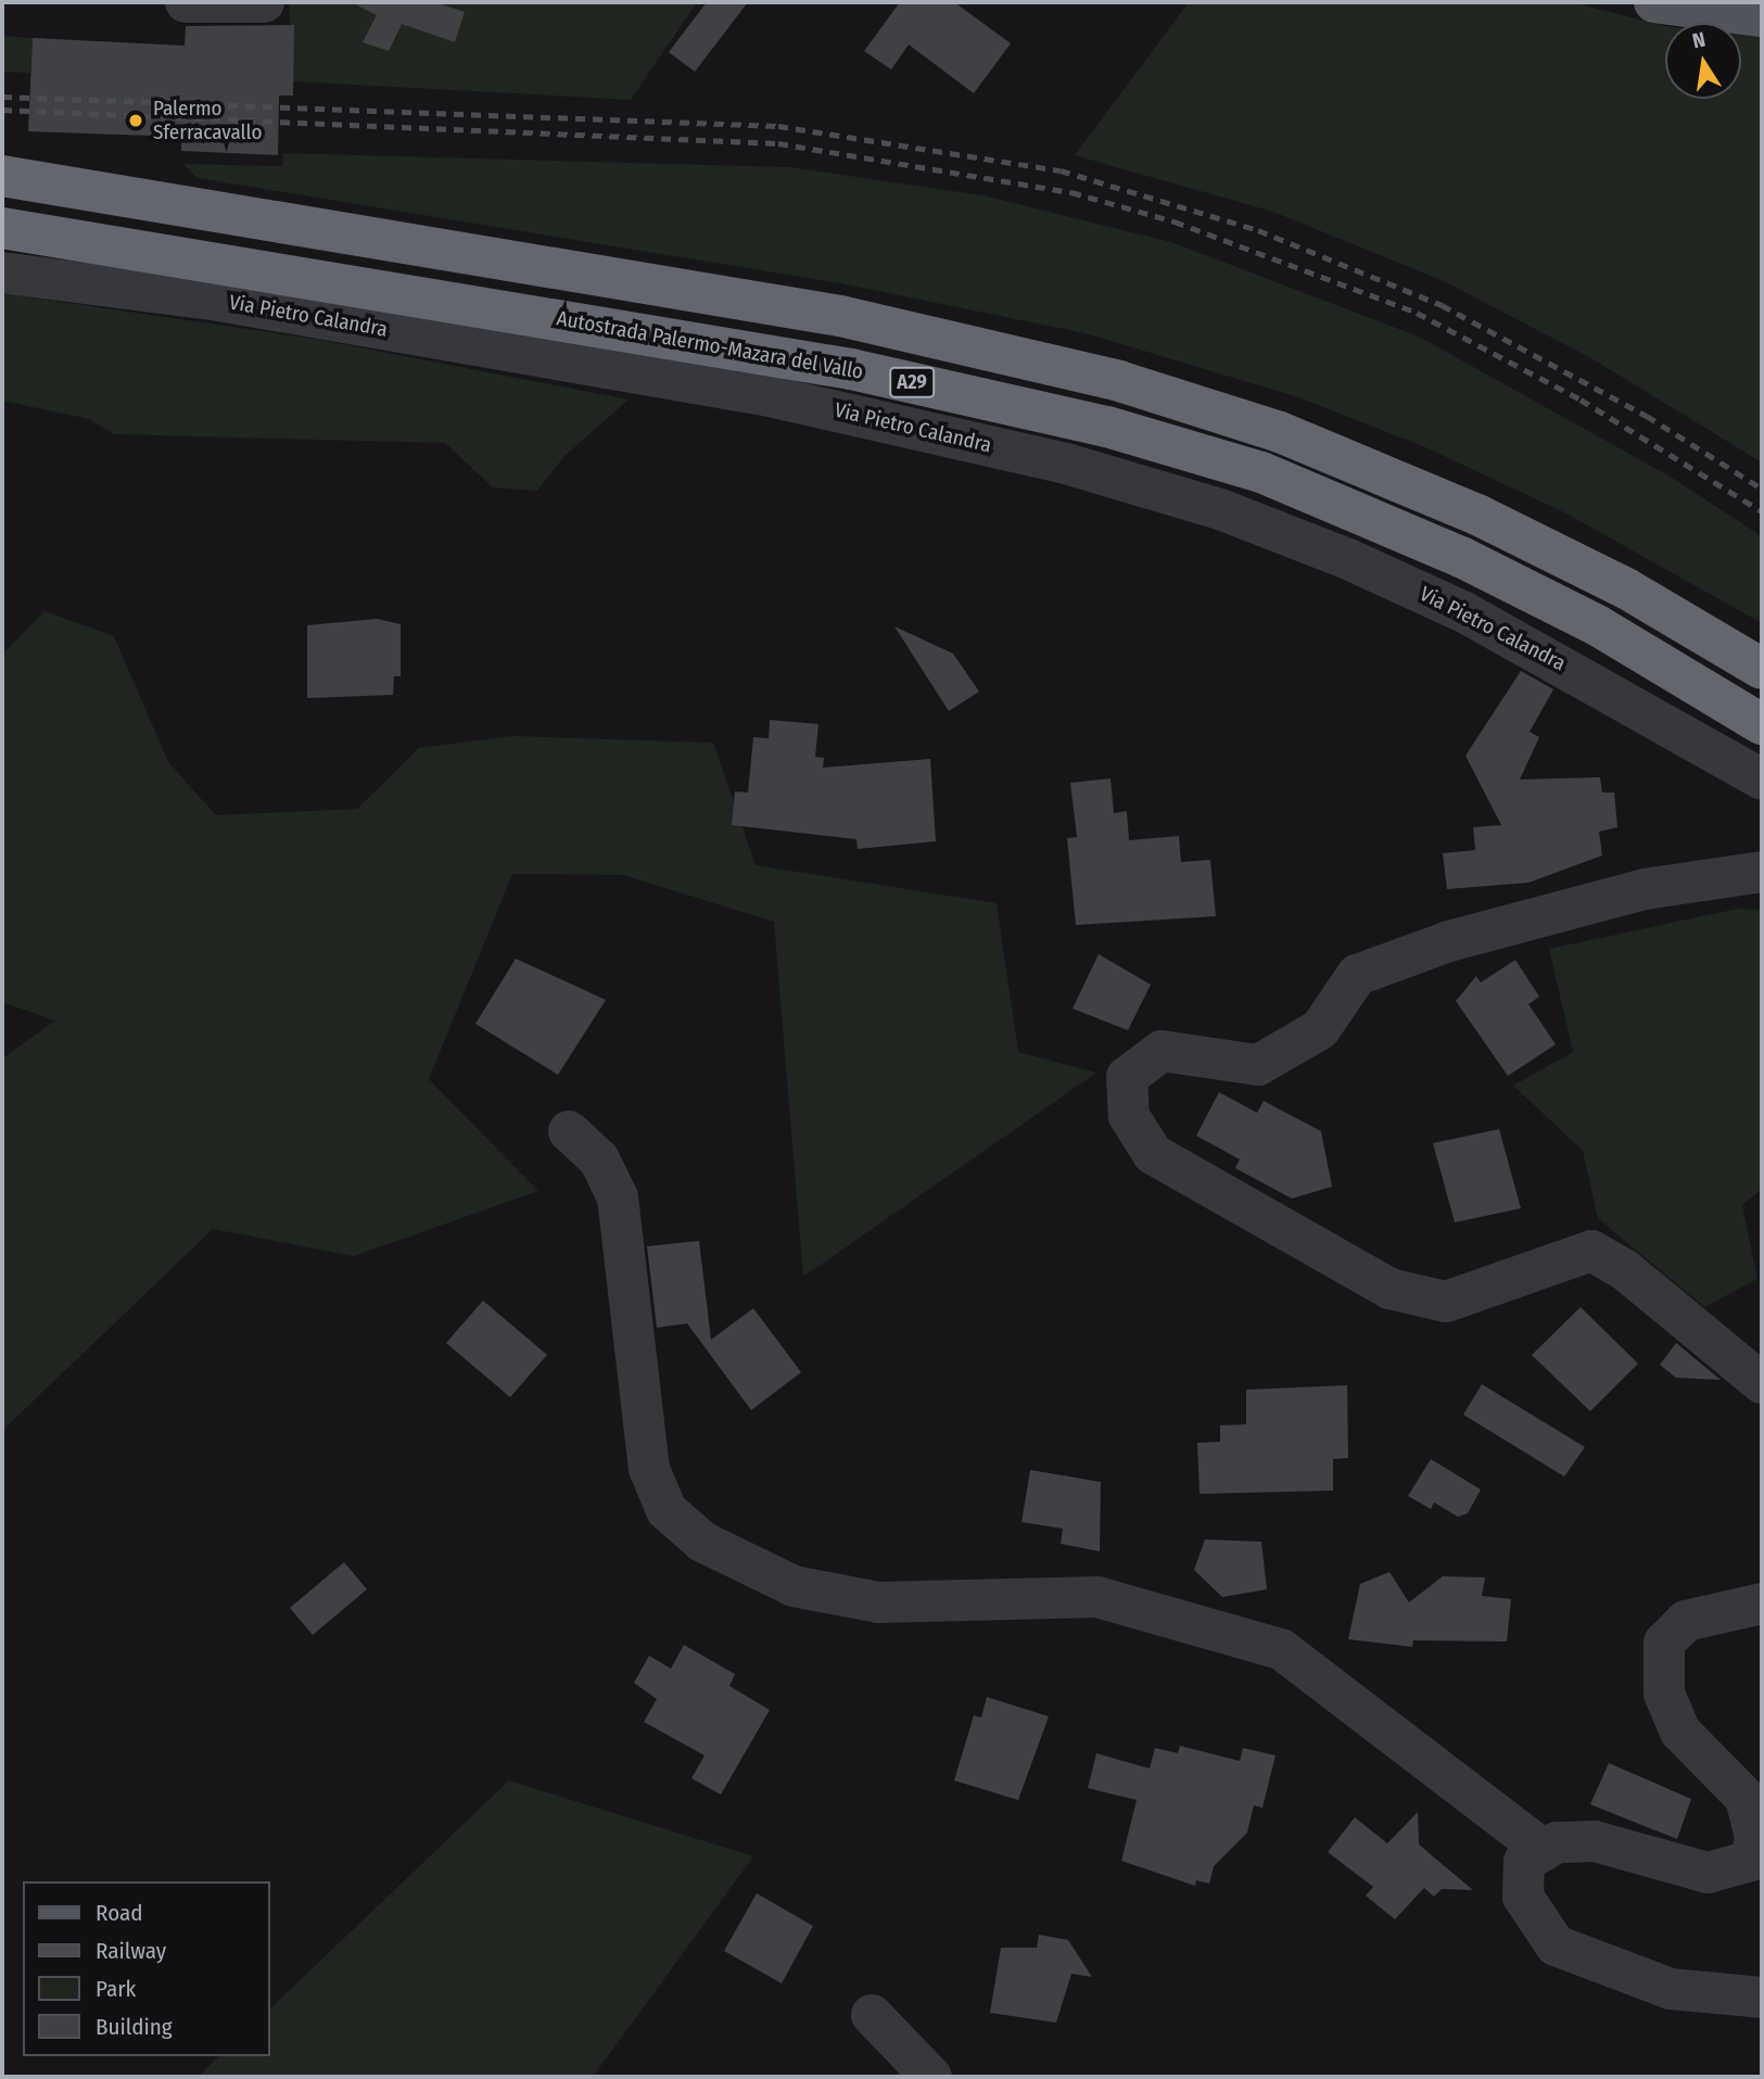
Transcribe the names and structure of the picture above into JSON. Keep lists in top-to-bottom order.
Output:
{
  "streets": {
    "highway": ["Autostrada Palermo-Mazara del Vallo", "A29"],
    "street": ["Via Pietro Calandra"]
  },
  "places": ["Palermo Sferracavallo"],
  "legend": [
    "Road",
    "Railway",
    "Park",
    "Building"
  ],
  "north": "top"
}
